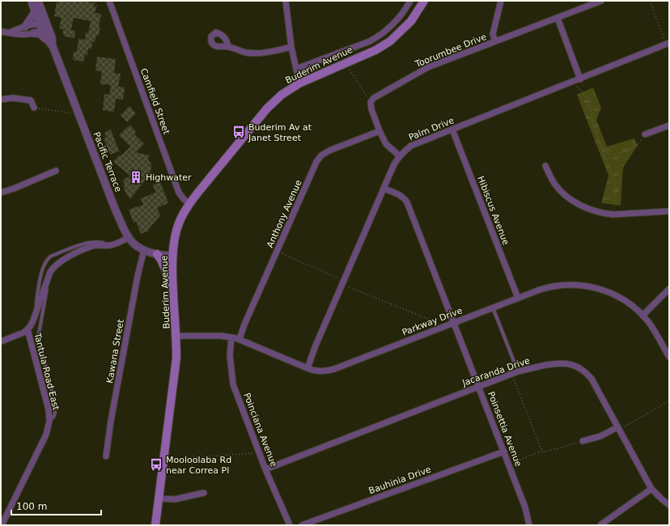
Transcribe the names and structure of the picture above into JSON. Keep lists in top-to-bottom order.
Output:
{
  "streets": {
    "main road": ["Buderim Avenue"],
    "street": [
      "Toorumbee Drive",
      "Camfield Street",
      "Palm Drive",
      "Pacific Terrace",
      "Hibiscus Avenue",
      "Anthony Avenue",
      "Parkway Drive",
      "Kawana Street",
      "Tantula Road East",
      "Jacaranda Drive",
      "Poinsettia Avenue",
      "Poinciana Avenue",
      "Bauhinia Drive"
    ]
  },
  "crossings": [
    ["Buderim Avenue", "Camfield Street"],
    ["Buderim Avenue", "Pacific Terrace"],
    ["Buderim Avenue", "Parkway Drive"],
    ["Palm Drive", "Hibiscus Avenue"],
    ["Palm Drive", "Parkway Drive"],
    ["Palm Drive", "Poinsettia Avenue"],
    ["Pacific Terrace", "Kawana Street"],
    ["Pacific Terrace", "Tantula Road East"],
    ["Hibiscus Avenue", "Parkway Drive"],
    ["Anthony Avenue", "Parkway Drive"],
    ["Parkway Drive", "Poinsettia Avenue"],
    ["Parkway Drive", "Poinciana Avenue"],
    ["Jacaranda Drive", "Poinsettia Avenue"],
    ["Jacaranda Drive", "Poinciana Avenue"],
    ["Poinsettia Avenue", "Bauhinia Drive"]
  ],
  "places": {
    "bus stop": ["Buderim Av at Janet Street", "Mooloolaba Rd near Correa Pl"],
    "building": ["Highwater"]
  },
  "scale_bar": "100 m"
}
